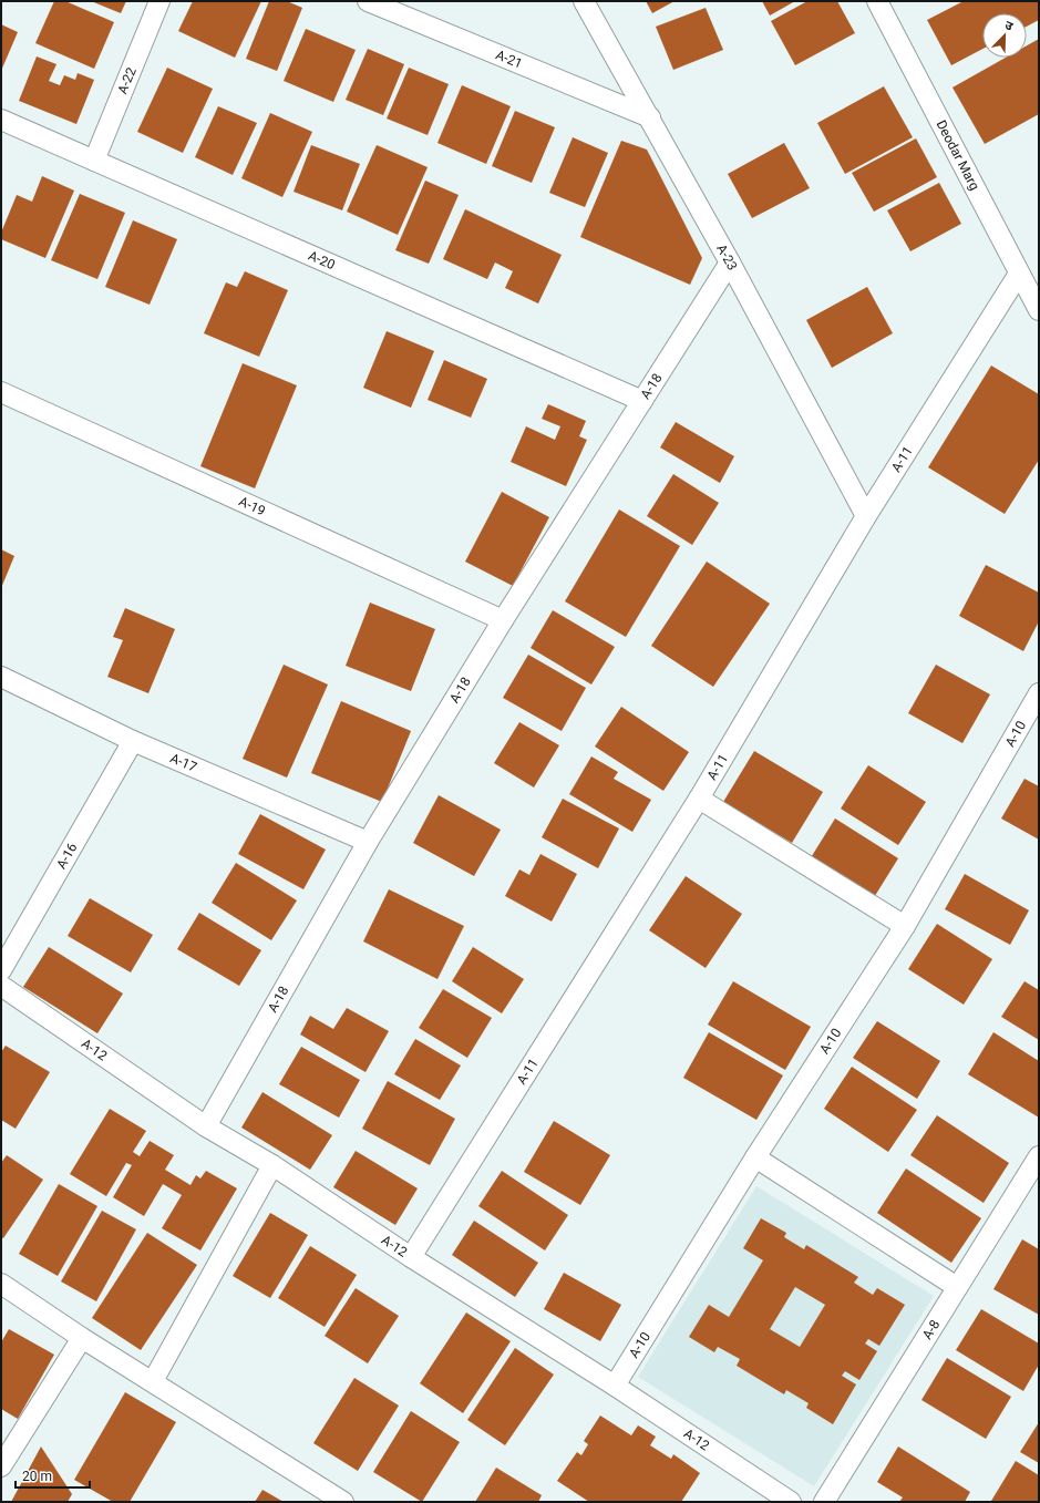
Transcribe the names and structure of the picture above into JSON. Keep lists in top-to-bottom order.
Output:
{
  "streets": {
    "street": [
      "A-21",
      "A-22",
      "Deodar Marg",
      "A-23",
      "A-20",
      "A-18",
      "A-11",
      "A-19",
      "A-10",
      "A-17",
      "A-16",
      "A-12",
      "A-8"
    ]
  },
  "crossings": [
    ["A-21", "A-23"],
    ["A-22", "A-20"],
    ["Deodar Marg", "A-11"],
    ["A-23", "A-18"],
    ["A-23", "A-11"],
    ["A-20", "A-18"],
    ["A-18", "A-19"],
    ["A-18", "A-17"],
    ["A-18", "A-12"],
    ["A-11", "A-12"],
    ["A-10", "A-12"],
    ["A-17", "A-16"]
  ],
  "scale_bar": "20 m",
  "north": "top right"
}
